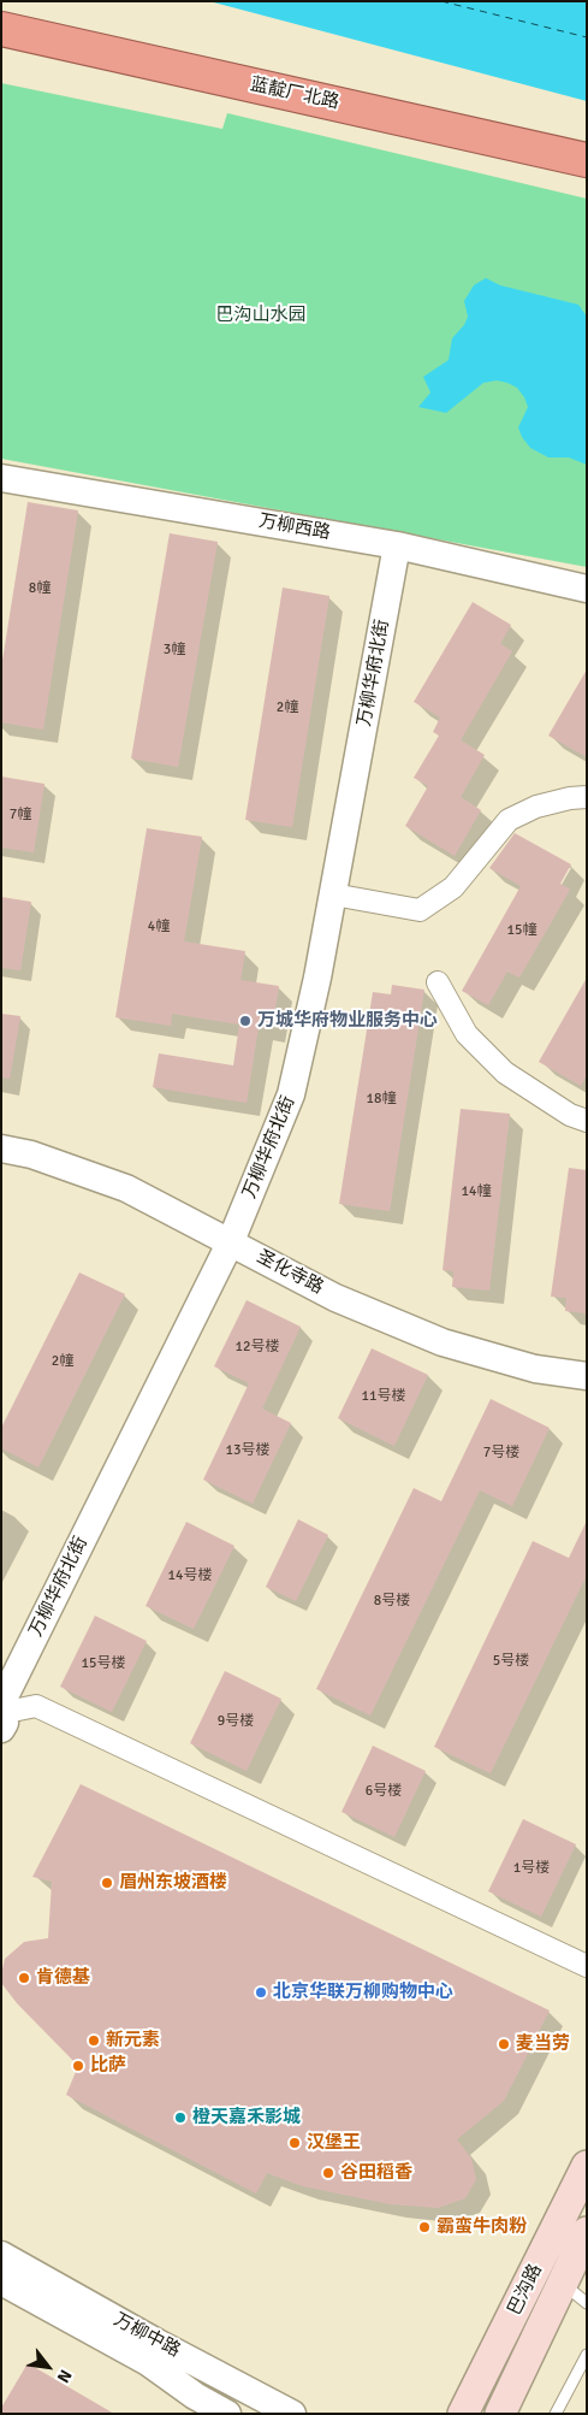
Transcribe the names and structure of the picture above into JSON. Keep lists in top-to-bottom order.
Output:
{
  "streets": {
    "highway": ["蓝靛厂北路"],
    "main road": ["巴沟路"],
    "street": [
      "万柳西路",
      "万柳华府北街",
      "圣化寺路",
      "万柳中路"
    ]
  },
  "crossings": [
    ["万柳西路", "万柳华府北街"],
    ["万柳华府北街", "圣化寺路"]
  ],
  "parks": ["巴沟山水园"],
  "places": [
    "万城华府物业服务中心",
    "眉州东坡酒楼",
    "肯德基",
    "北京华联万柳购物中心",
    "新元素",
    "麦当劳",
    "比萨",
    "橙天嘉禾影城",
    "汉堡王",
    "谷田稻香",
    "霸蛮牛肉粉"
  ],
  "house_numbers": [
    "8幢",
    "3幢",
    "2幢",
    "7幢",
    "4幢",
    "15幢",
    "18幢",
    "14幢",
    "12号楼",
    "2幢",
    "11号楼",
    "13号楼",
    "7号楼",
    "14号楼",
    "8号楼",
    "5号楼",
    "15号楼",
    "9号楼",
    "6号楼",
    "1号楼"
  ],
  "north": "bottom right"
}
